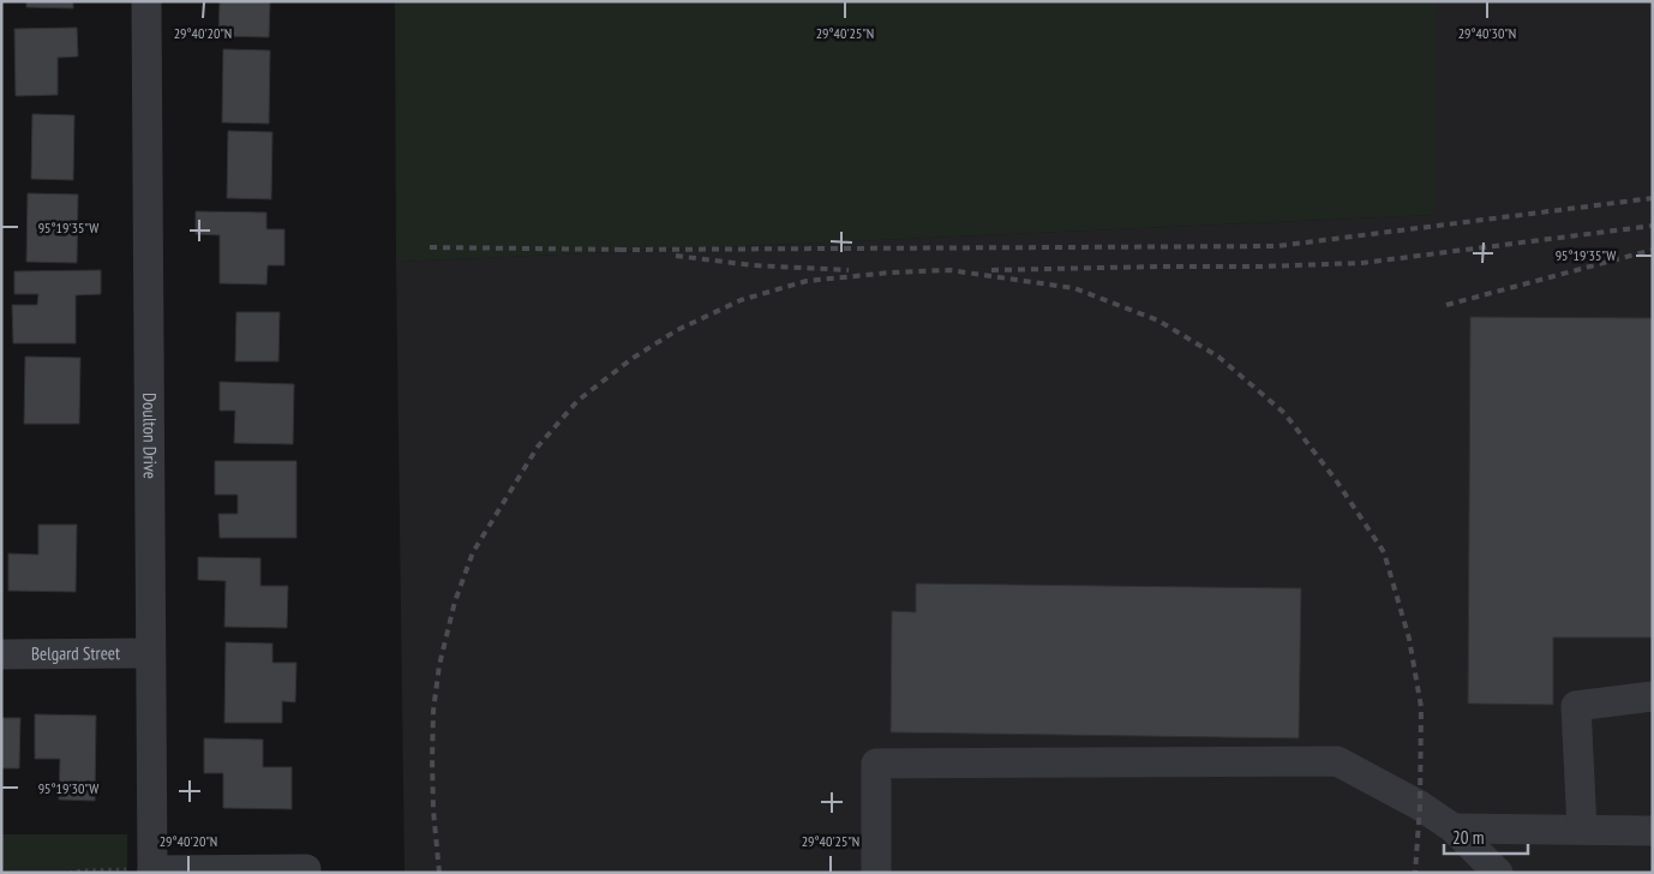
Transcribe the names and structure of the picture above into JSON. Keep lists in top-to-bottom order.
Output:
{
  "streets": {
    "street": ["Doulton Drive", "Belgard Street"]
  },
  "crossings": [
    ["Doulton Drive", "Belgard Street"]
  ],
  "scale_bar": "20 m",
  "coordinates": [
    "29°40'20\"N",
    "29°40'25\"N",
    "29°40'30\"N",
    "95°19'35\"W",
    "95°19'30\"W"
  ]
}
